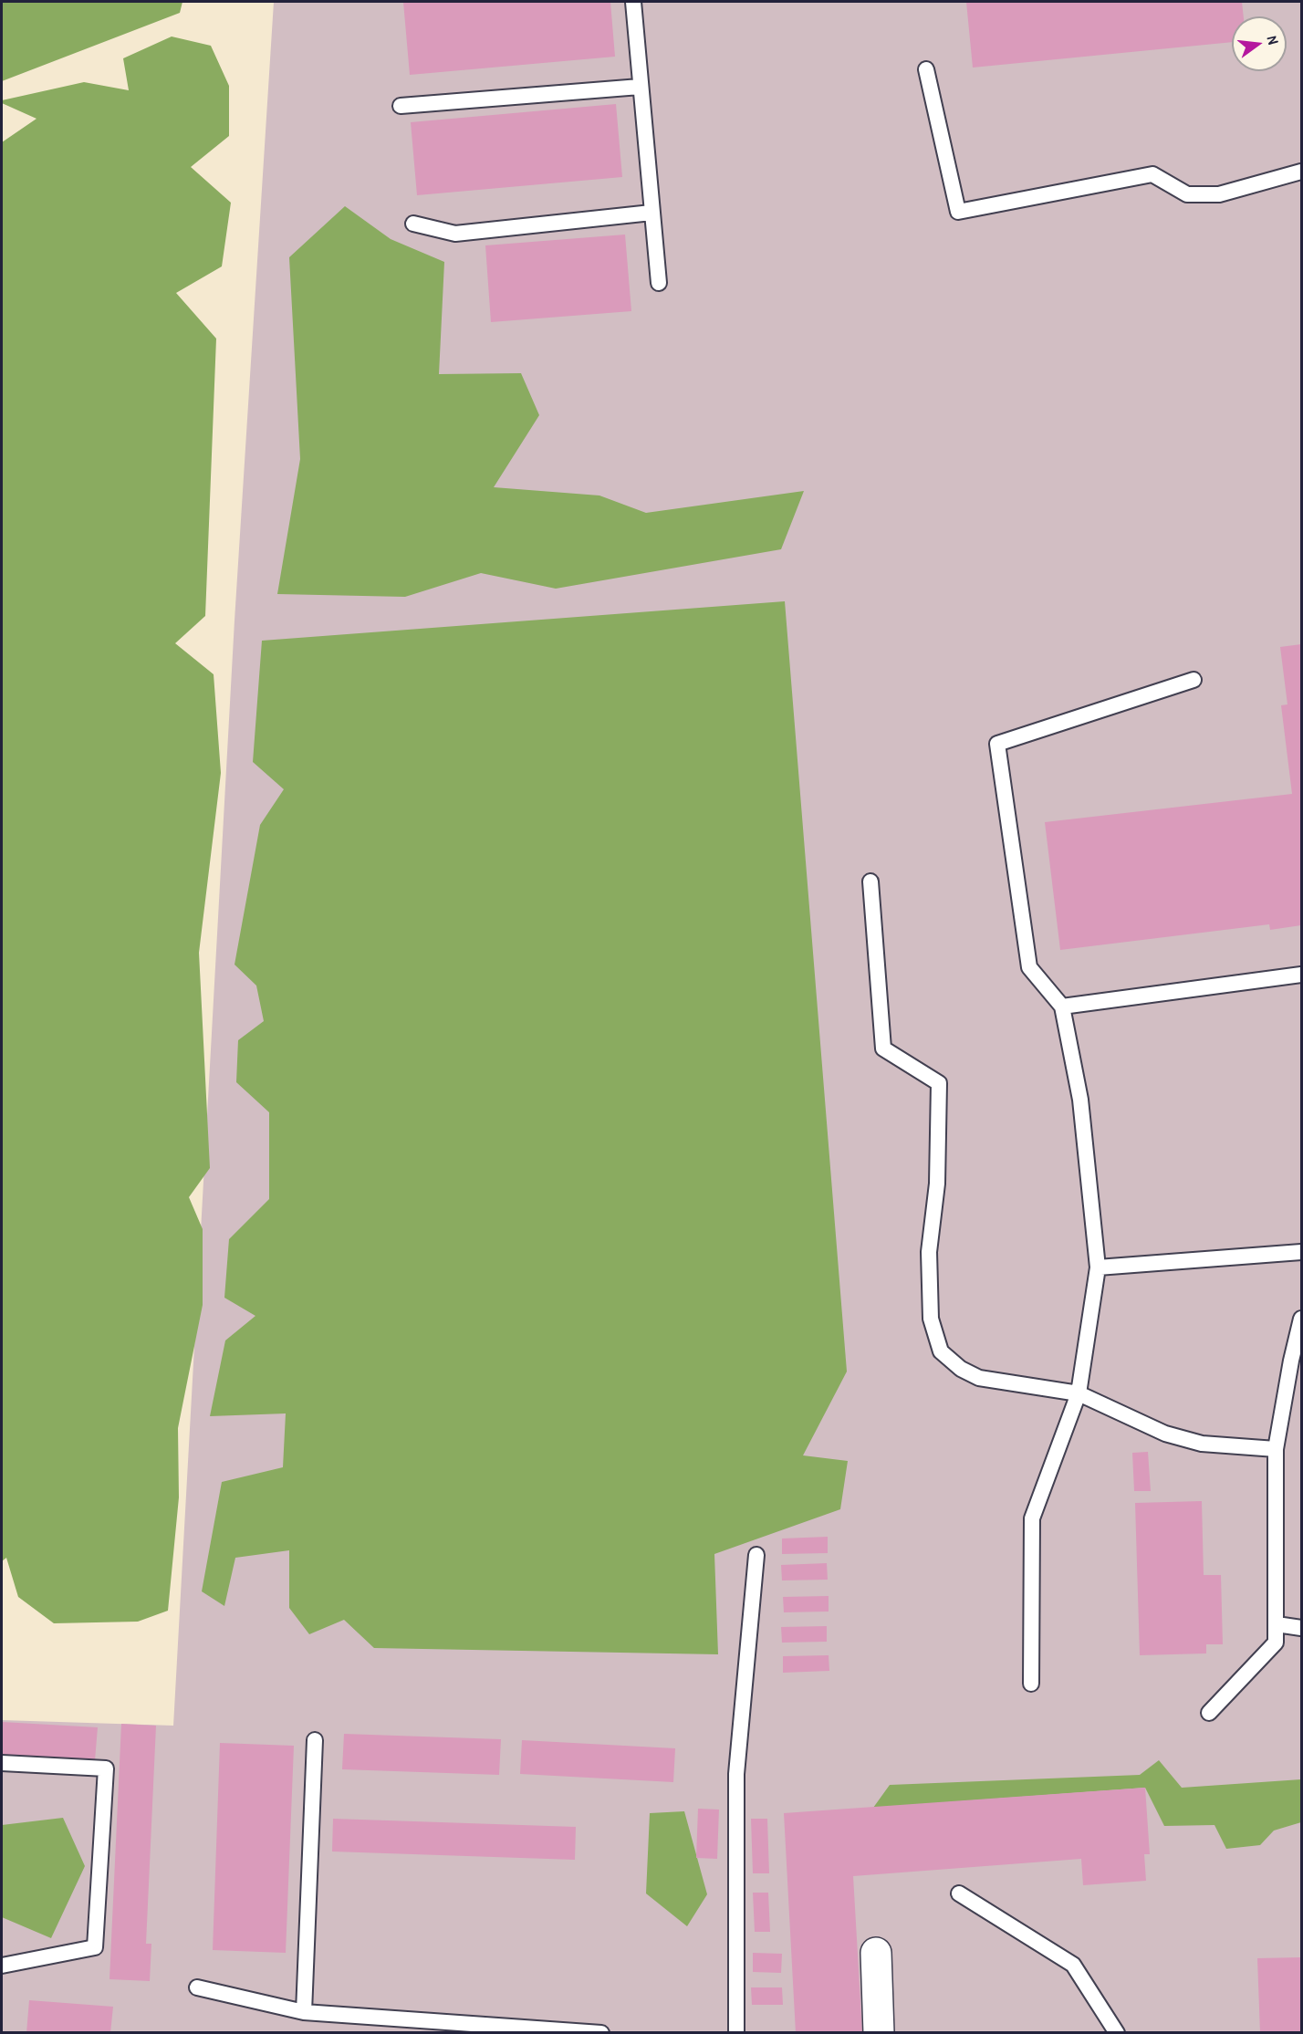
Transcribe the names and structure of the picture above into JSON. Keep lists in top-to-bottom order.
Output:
{
  "north": "right"
}
